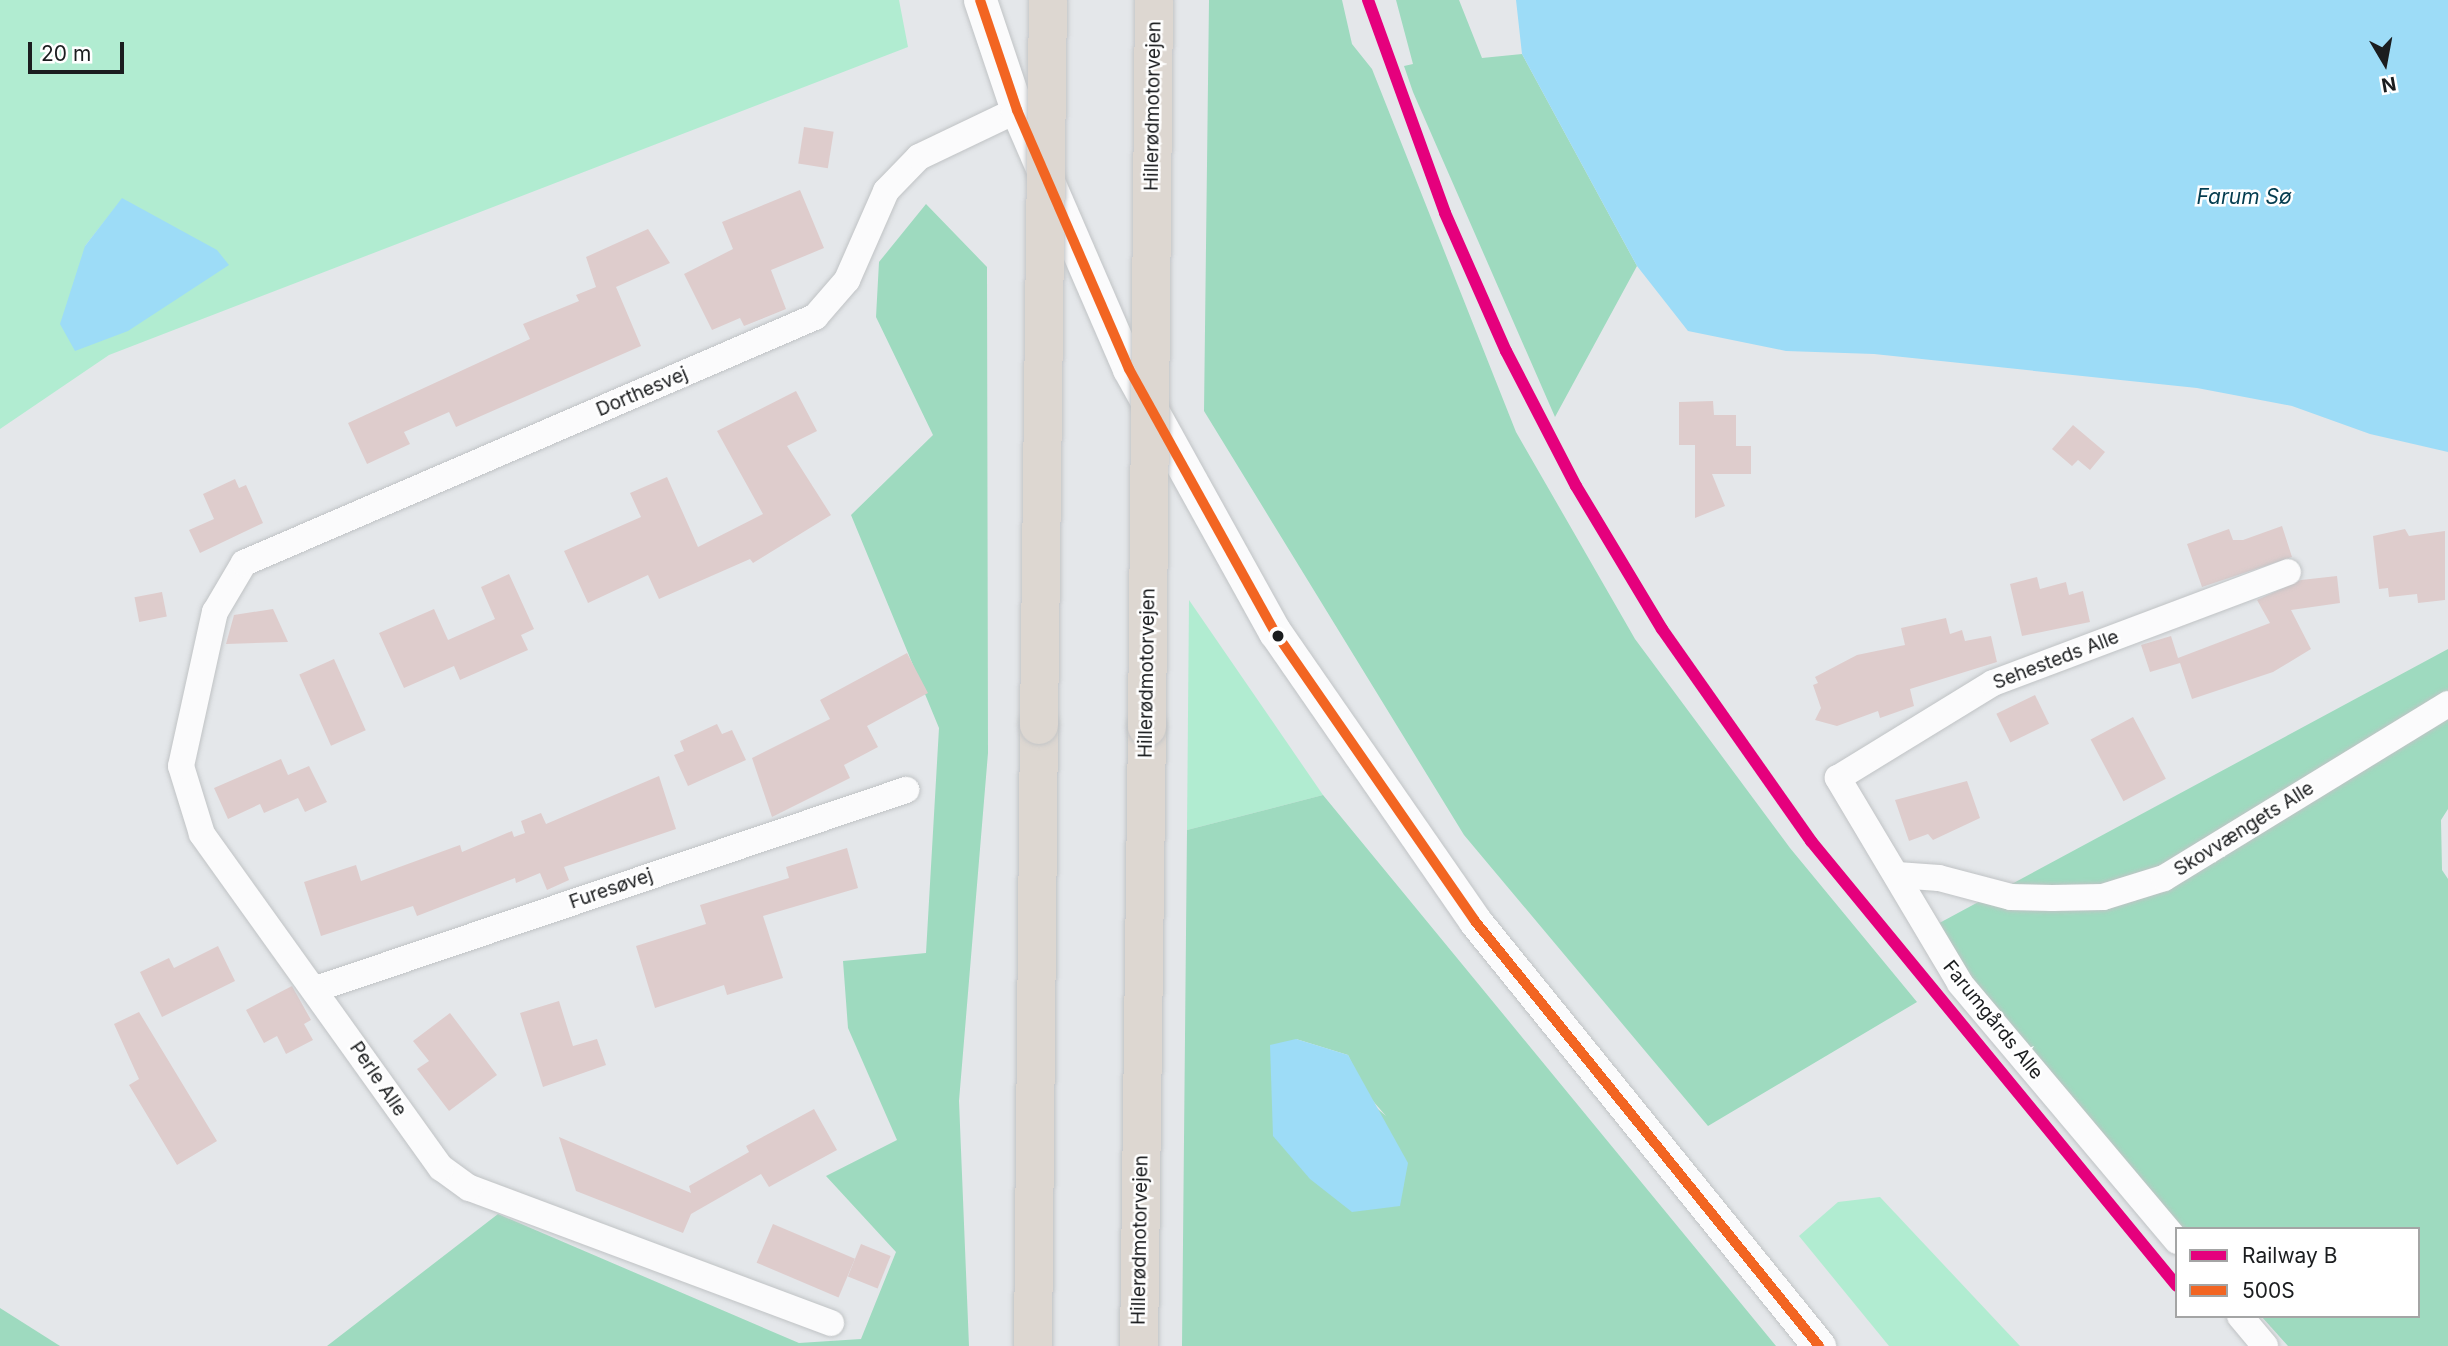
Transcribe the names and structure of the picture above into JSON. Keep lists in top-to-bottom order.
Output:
{
  "streets": {
    "highway": ["Hillerødmotorvejen"],
    "street": [
      "Dorthesvej",
      "Sehesteds Alle",
      "Skovvængets Alle",
      "Furesøvej",
      "Farumgårds Alle",
      "Perle Alle"
    ]
  },
  "crossings": [
    ["Dorthesvej", "Perle Alle"],
    ["Sehesteds Alle", "Farumgårds Alle"],
    ["Skovvængets Alle", "Farumgårds Alle"],
    ["Furesøvej", "Perle Alle"]
  ],
  "water": ["Farum Sø"],
  "lines": ["rail line B", "transit line 500S"],
  "legend": ["Railway B", "500S"],
  "scale_bar": "20 m",
  "north": "bottom"
}
